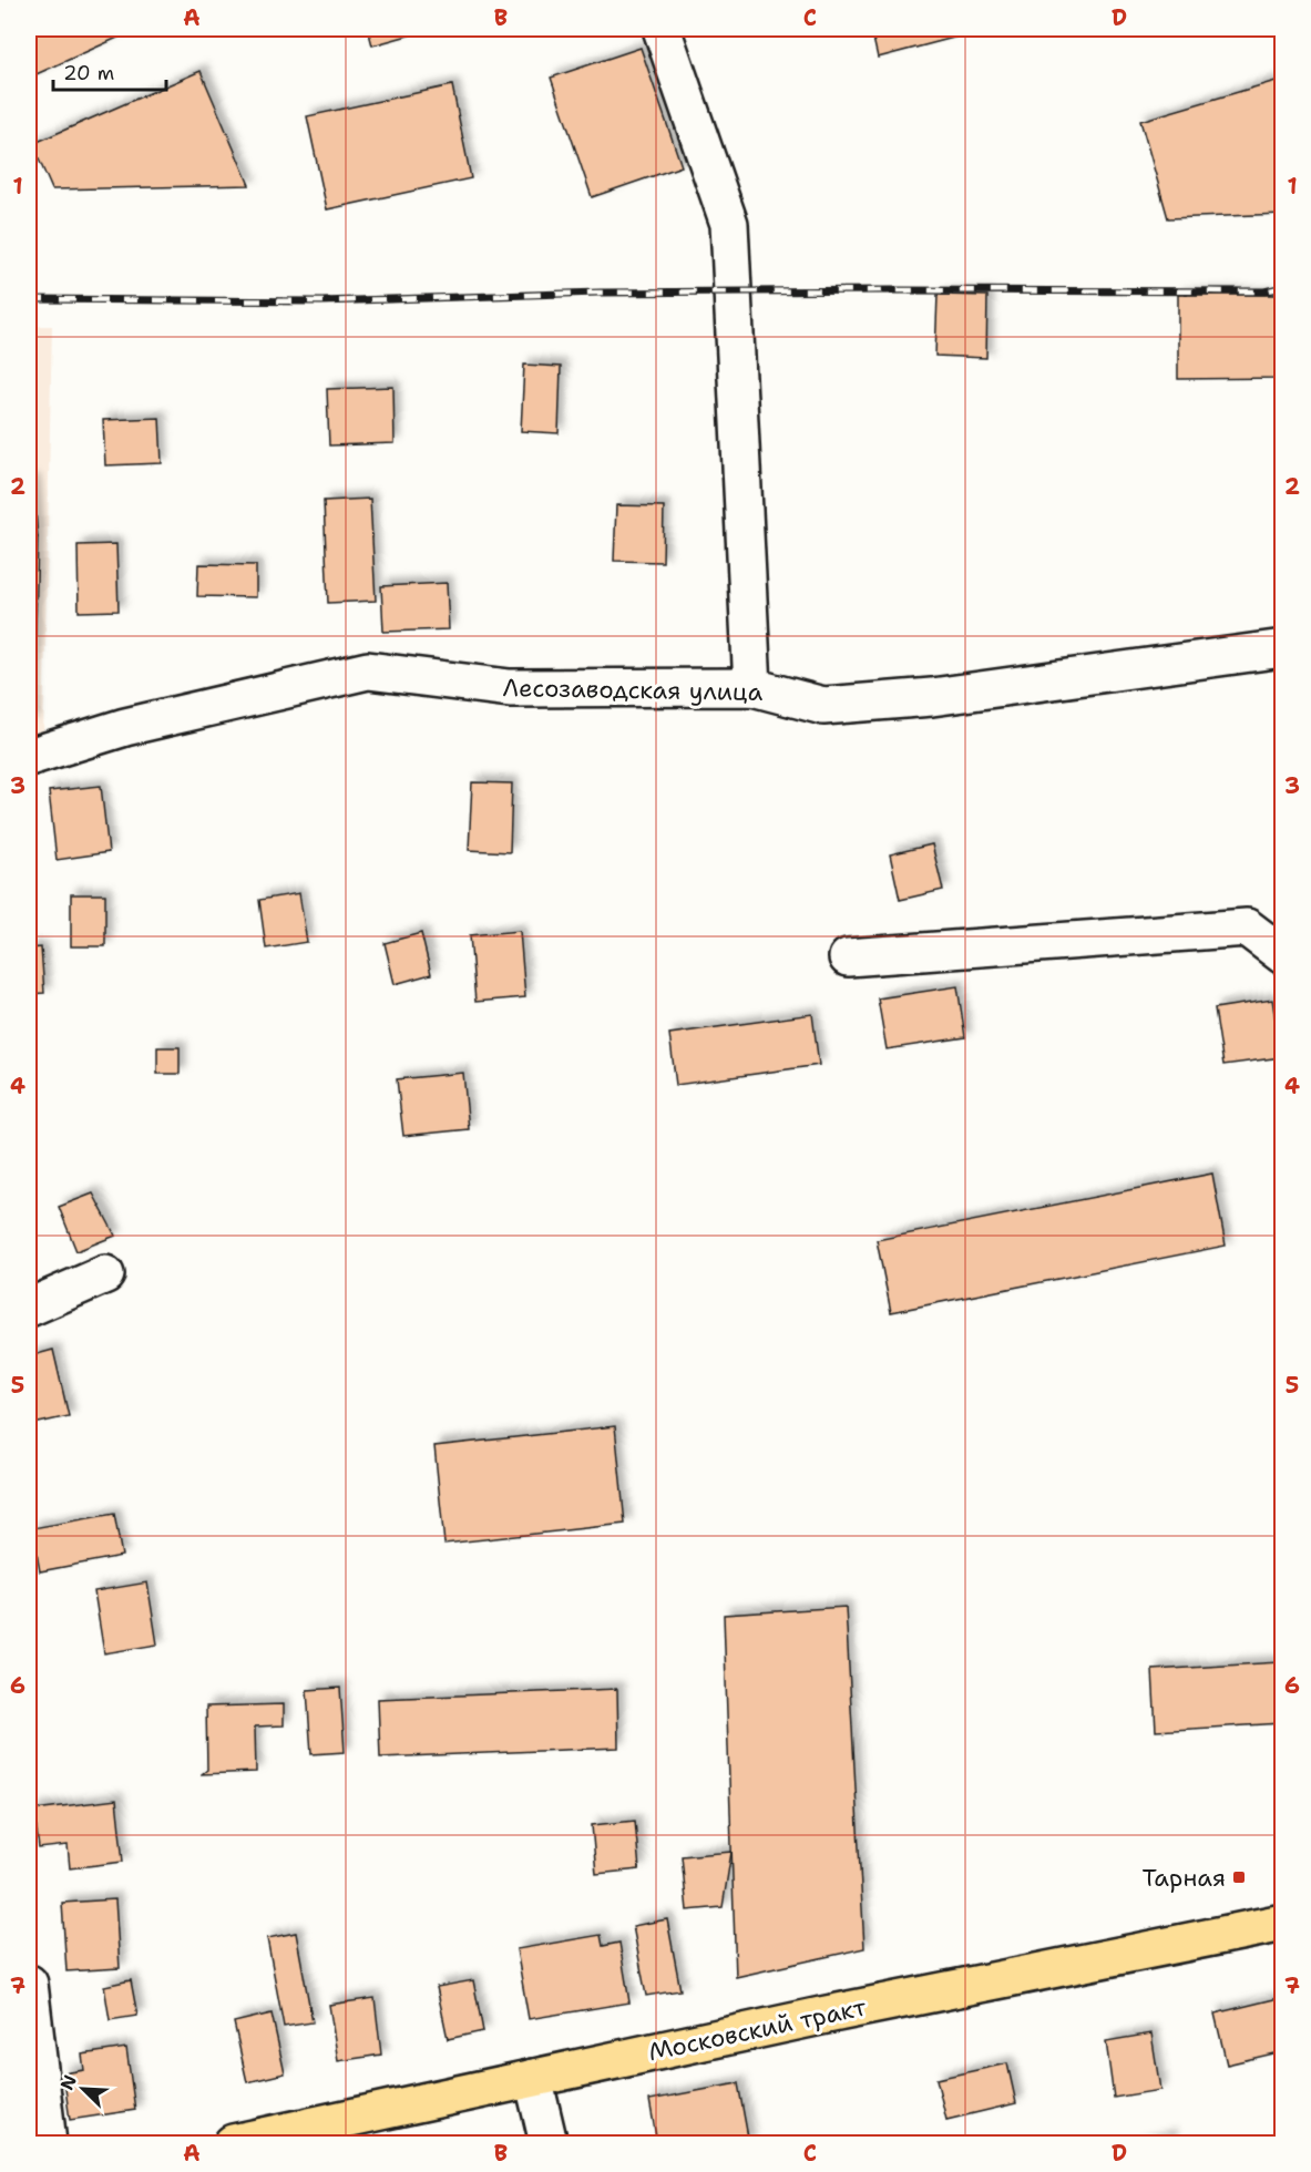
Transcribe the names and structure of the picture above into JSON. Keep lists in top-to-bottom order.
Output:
{
  "streets": {
    "main road": ["Московский тракт"],
    "street": ["Лесозаводская улица"]
  },
  "places": {
    "transit": ["Тарная"]
  },
  "scale_bar": "20 m",
  "north": "top left",
  "grid": {
    "columns": [
      "A",
      "B",
      "C",
      "D"
    ],
    "rows": [
      "1",
      "2",
      "3",
      "4",
      "5",
      "6",
      "7"
    ]
  }
}
